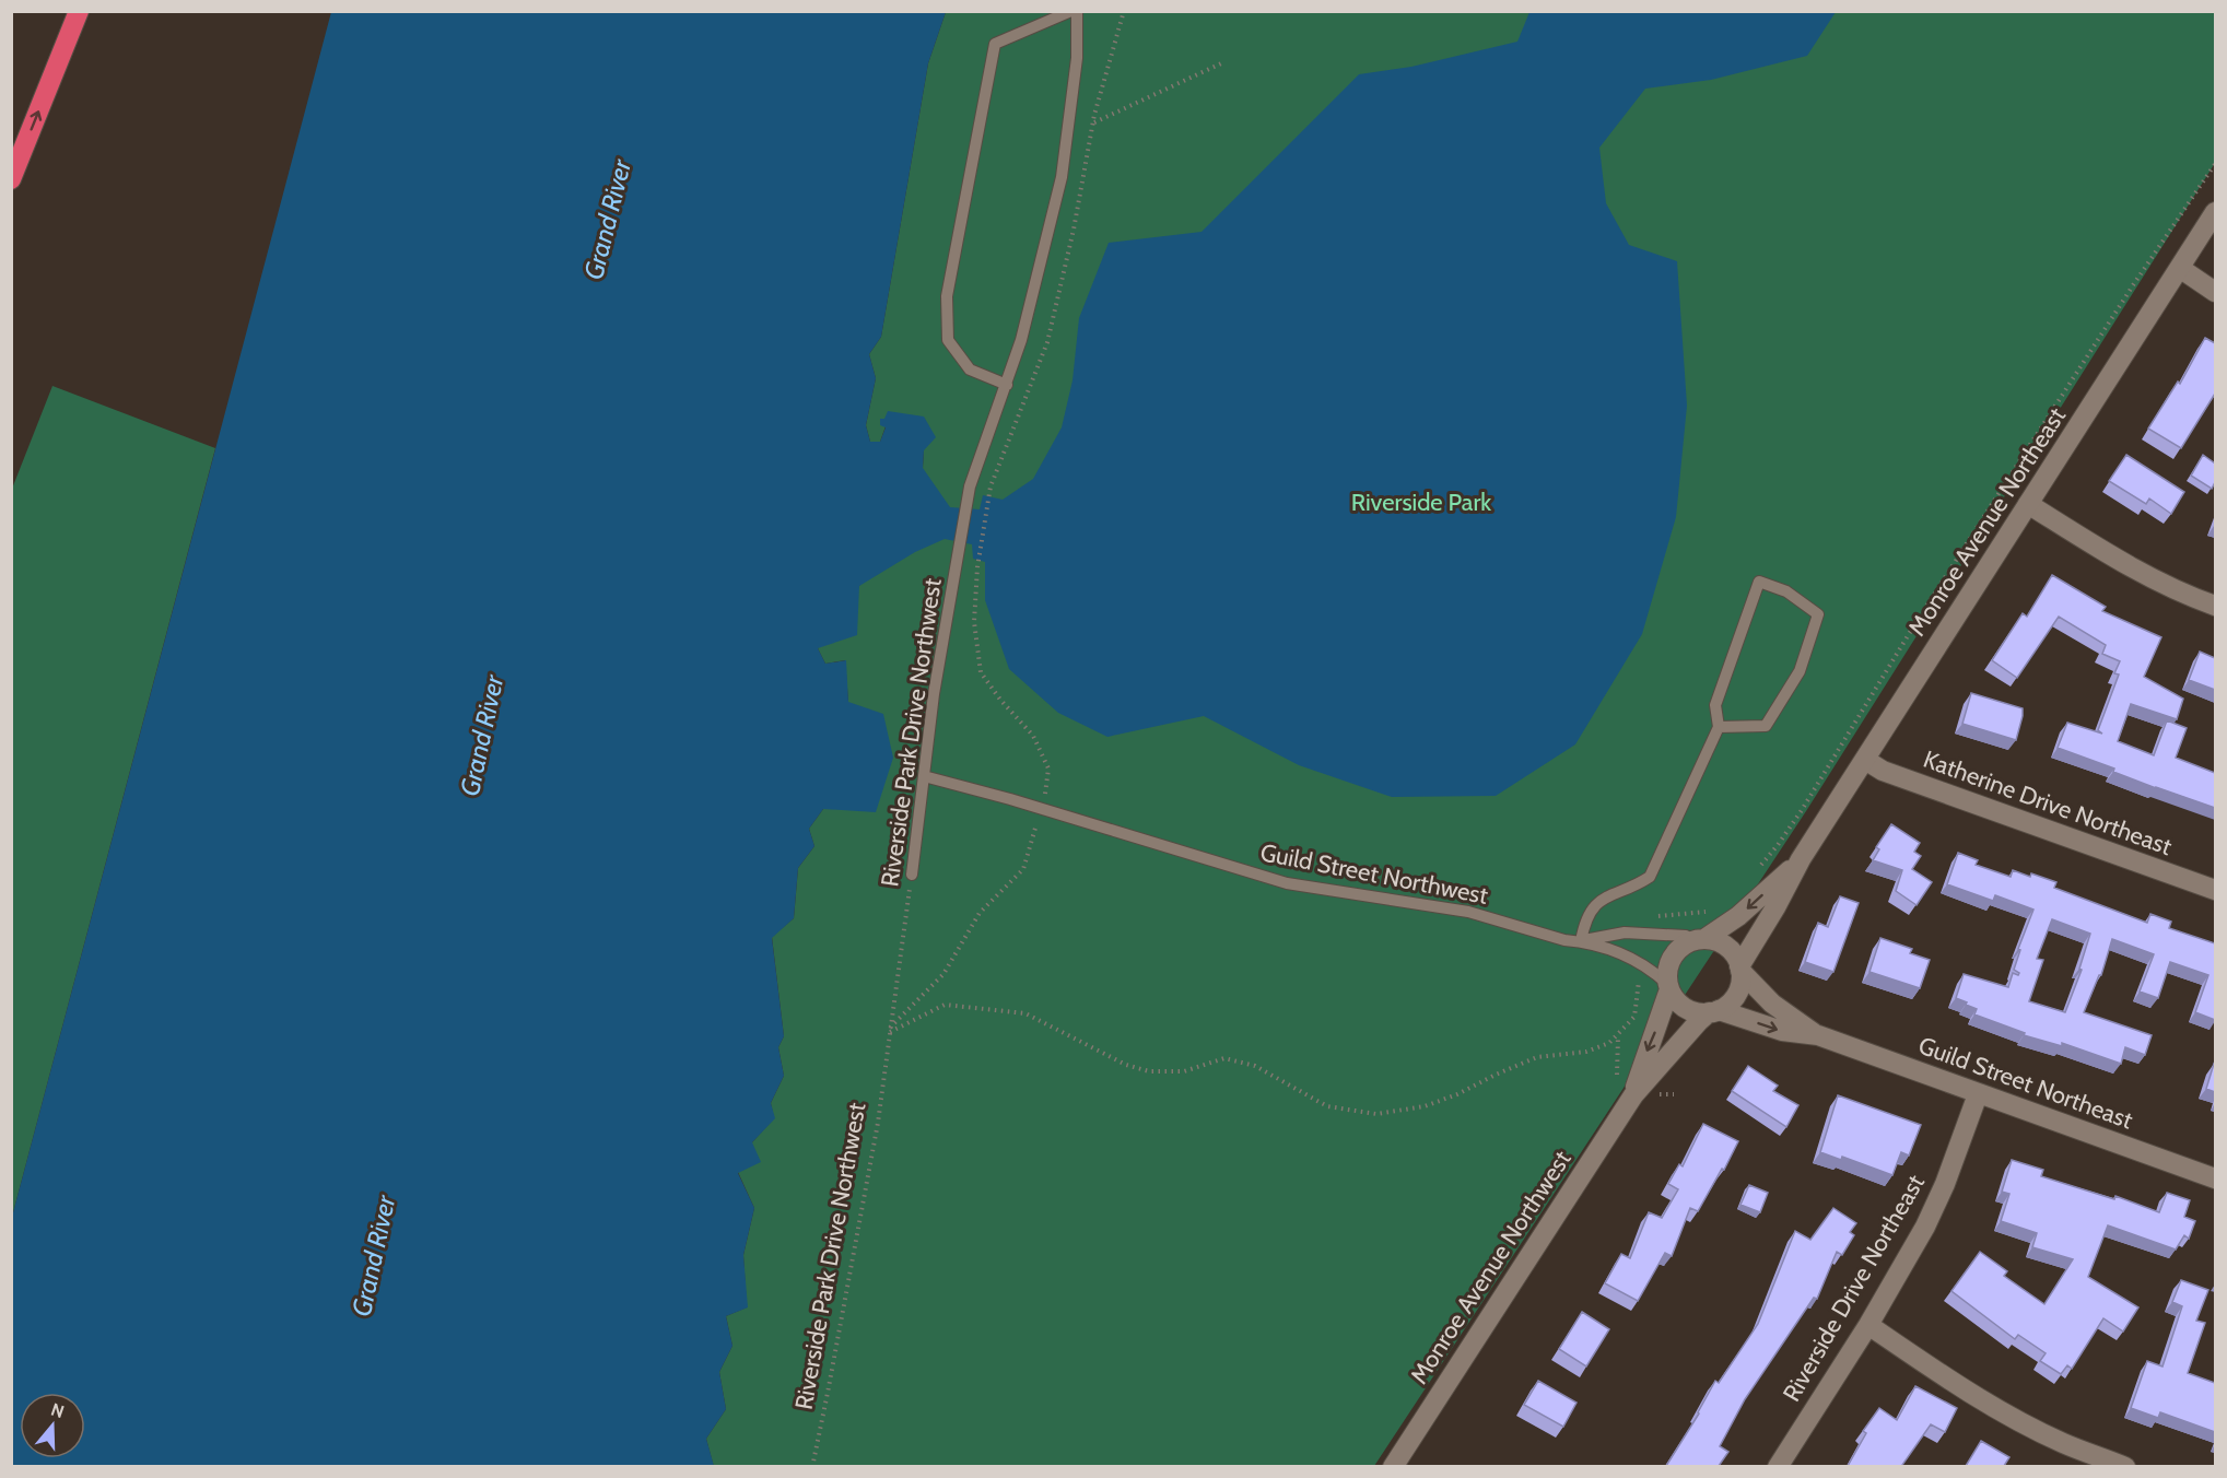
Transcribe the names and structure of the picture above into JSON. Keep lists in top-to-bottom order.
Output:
{
  "streets": {
    "street": [
      "Monroe Avenue Northeast",
      "Katherine Drive Northeast",
      "Guild Street Northeast",
      "Monroe Avenue Northwest",
      "Riverside Drive Northeast"
    ],
    "lane": ["Riverside Park Drive Northwest", "Guild Street Northwest"]
  },
  "crossings": [
    ["Monroe Avenue Northeast", "Katherine Drive Northeast"],
    ["Monroe Avenue Northeast", "Guild Street Northwest"],
    ["Monroe Avenue Northeast", "Guild Street Northeast"],
    ["Monroe Avenue Northeast", "Monroe Avenue Northwest"],
    ["Riverside Park Drive Northwest", "Guild Street Northwest"],
    ["Guild Street Northwest", "Guild Street Northeast"],
    ["Guild Street Northwest", "Monroe Avenue Northwest"],
    ["Guild Street Northeast", "Monroe Avenue Northwest"],
    ["Guild Street Northeast", "Riverside Drive Northeast"]
  ],
  "water": ["Grand River"],
  "parks": ["Riverside Park"],
  "north": "top"
}
